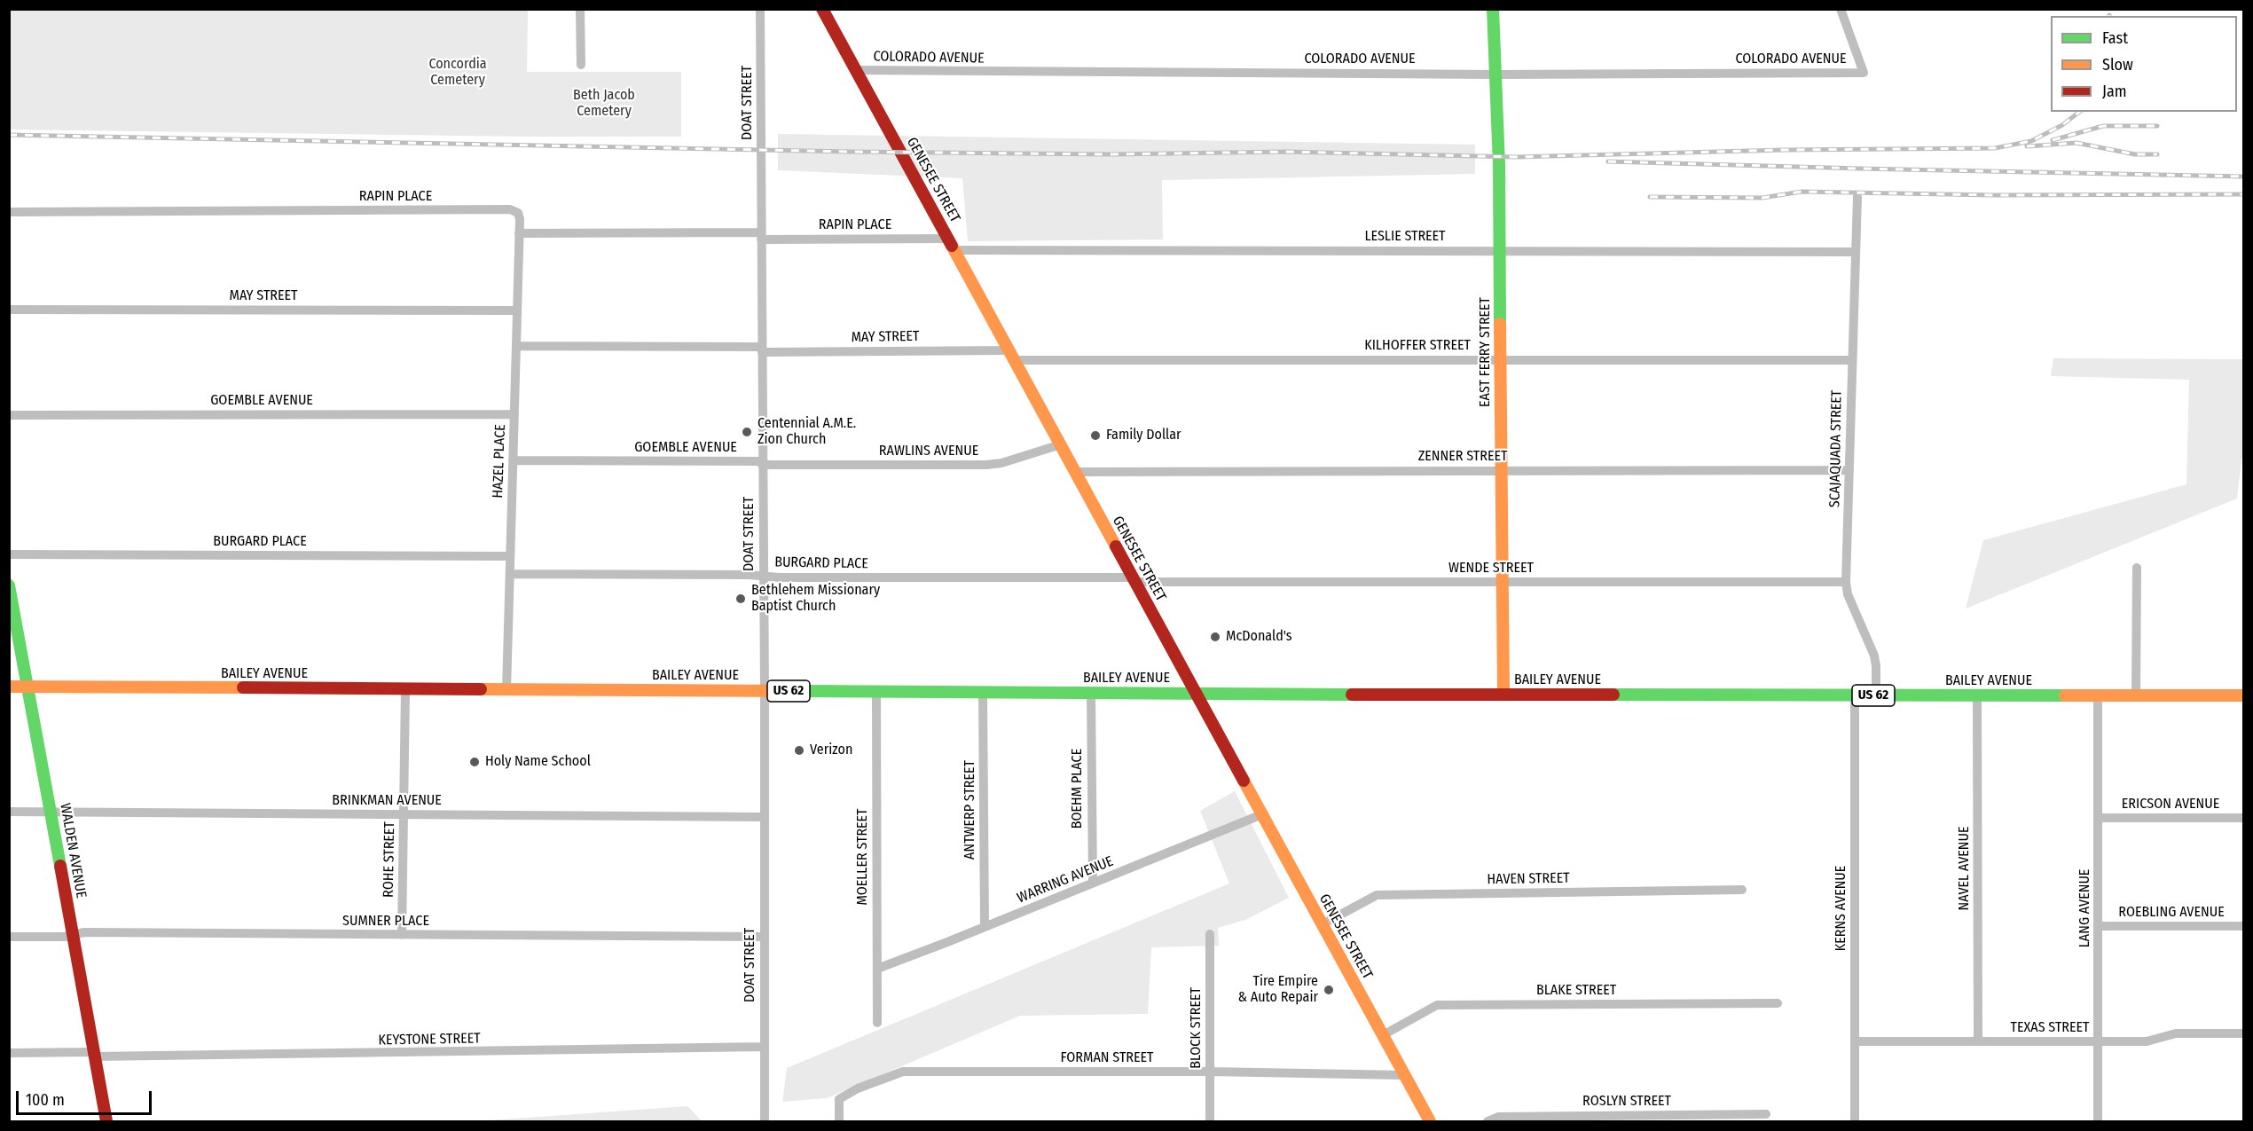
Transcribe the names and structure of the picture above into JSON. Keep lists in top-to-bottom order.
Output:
{
  "streets": {
    "main road": [
      "GENESEE STREET",
      "EAST FERRY STREET",
      "BAILEY AVENUE",
      "US 62",
      "WALDEN AVENUE"
    ],
    "street": [
      "COLORADO AVENUE",
      "DOAT STREET",
      "RAPIN PLACE",
      "LESLIE STREET",
      "MAY STREET",
      "KILHOFFER STREET",
      "GOEMBLE AVENUE",
      "SCAJAQUADA STREET",
      "RAWLINS AVENUE",
      "ZENNER STREET",
      "HAZEL PLACE",
      "BURGARD PLACE",
      "WENDE STREET",
      "BOEHM PLACE",
      "BRINKMAN AVENUE",
      "ERICSON AVENUE",
      "ANTWERP STREET",
      "MOELLER STREET",
      "ROHE STREET",
      "NAVEL AVENUE",
      "HAVEN STREET",
      "WARRING AVENUE",
      "KERNS AVENUE",
      "LANG AVENUE",
      "ROEBLING AVENUE",
      "SUMNER PLACE",
      "BLAKE STREET",
      "BLOCK STREET",
      "TEXAS STREET",
      "KEYSTONE STREET",
      "FORMAN STREET",
      "ROSLYN STREET"
    ]
  },
  "crossings": [
    ["COLORADO AVENUE", "GENESEE STREET"],
    ["COLORADO AVENUE", "EAST FERRY STREET"],
    ["DOAT STREET", "RAPIN PLACE"],
    ["DOAT STREET", "MAY STREET"],
    ["DOAT STREET", "GOEMBLE AVENUE"],
    ["DOAT STREET", "RAWLINS AVENUE"],
    ["DOAT STREET", "BURGARD PLACE"],
    ["DOAT STREET", "BAILEY AVENUE"],
    ["DOAT STREET", "BRINKMAN AVENUE"],
    ["DOAT STREET", "SUMNER PLACE"],
    ["DOAT STREET", "KEYSTONE STREET"],
    ["GENESEE STREET", "RAPIN PLACE"],
    ["GENESEE STREET", "LESLIE STREET"],
    ["GENESEE STREET", "MAY STREET"],
    ["GENESEE STREET", "KILHOFFER STREET"],
    ["GENESEE STREET", "RAWLINS AVENUE"],
    ["GENESEE STREET", "ZENNER STREET"],
    ["GENESEE STREET", "BURGARD PLACE"],
    ["GENESEE STREET", "WENDE STREET"],
    ["GENESEE STREET", "BAILEY AVENUE"],
    ["GENESEE STREET", "HAVEN STREET"],
    ["GENESEE STREET", "WARRING AVENUE"],
    ["GENESEE STREET", "BLAKE STREET"],
    ["GENESEE STREET", "FORMAN STREET"],
    ["RAPIN PLACE", "HAZEL PLACE"],
    ["LESLIE STREET", "EAST FERRY STREET"],
    ["LESLIE STREET", "SCAJAQUADA STREET"],
    ["MAY STREET", "KILHOFFER STREET"],
    ["MAY STREET", "HAZEL PLACE"],
    ["KILHOFFER STREET", "EAST FERRY STREET"],
    ["KILHOFFER STREET", "SCAJAQUADA STREET"],
    ["EAST FERRY STREET", "ZENNER STREET"],
    ["EAST FERRY STREET", "WENDE STREET"],
    ["EAST FERRY STREET", "BAILEY AVENUE"],
    ["GOEMBLE AVENUE", "RAWLINS AVENUE"],
    ["GOEMBLE AVENUE", "HAZEL PLACE"],
    ["SCAJAQUADA STREET", "ZENNER STREET"],
    ["SCAJAQUADA STREET", "WENDE STREET"],
    ["SCAJAQUADA STREET", "BAILEY AVENUE"],
    ["HAZEL PLACE", "BURGARD PLACE"],
    ["HAZEL PLACE", "BAILEY AVENUE"],
    ["BURGARD PLACE", "WENDE STREET"],
    ["BAILEY AVENUE", "BOEHM PLACE"],
    ["BAILEY AVENUE", "ANTWERP STREET"],
    ["BAILEY AVENUE", "WALDEN AVENUE"],
    ["BAILEY AVENUE", "MOELLER STREET"],
    ["BAILEY AVENUE", "ROHE STREET"],
    ["BAILEY AVENUE", "NAVEL AVENUE"],
    ["BAILEY AVENUE", "KERNS AVENUE"],
    ["BAILEY AVENUE", "LANG AVENUE"],
    ["BOEHM PLACE", "WARRING AVENUE"],
    ["BRINKMAN AVENUE", "WALDEN AVENUE"],
    ["BRINKMAN AVENUE", "ROHE STREET"],
    ["ERICSON AVENUE", "LANG AVENUE"],
    ["ANTWERP STREET", "WARRING AVENUE"],
    ["WALDEN AVENUE", "SUMNER PLACE"],
    ["WALDEN AVENUE", "KEYSTONE STREET"],
    ["MOELLER STREET", "WARRING AVENUE"],
    ["ROHE STREET", "SUMNER PLACE"],
    ["NAVEL AVENUE", "TEXAS STREET"],
    ["KERNS AVENUE", "TEXAS STREET"],
    ["LANG AVENUE", "ROEBLING AVENUE"],
    ["LANG AVENUE", "TEXAS STREET"],
    ["BLOCK STREET", "FORMAN STREET"]
  ],
  "parks": ["Concordia Cemetery", "Beth Jacob Cemetery"],
  "places": [
    "Centennial A.M.E. Zion Church",
    "Family Dollar",
    "Bethlehem Missionary Baptist Church",
    "McDonald's",
    "Verizon",
    "Holy Name School",
    "Tire Empire & Auto Repair"
  ],
  "legend": ["Fast", "Slow", "Jam"],
  "scale_bar": "100 m"
}
